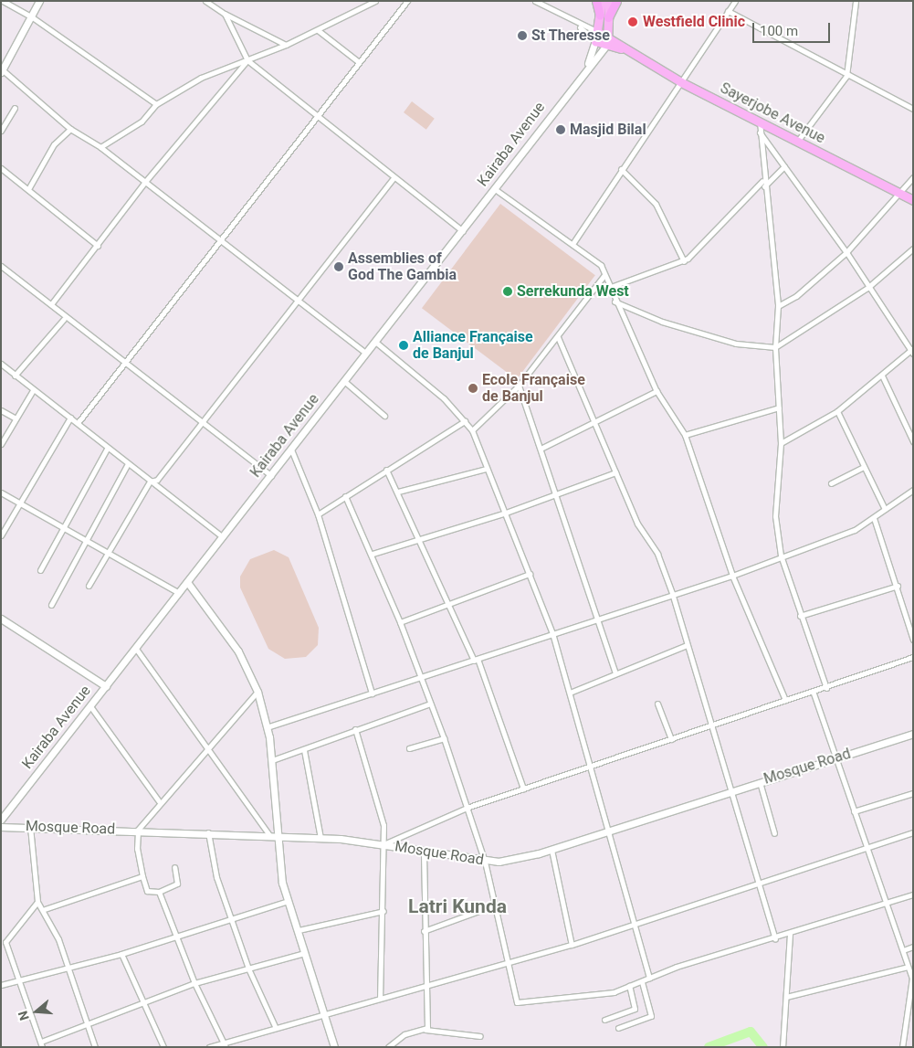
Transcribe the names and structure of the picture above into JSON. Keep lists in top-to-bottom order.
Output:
{
  "streets": {
    "main road": ["Sayerjobe Avenue", "Kairaba Avenue"],
    "street": ["Mosque Road"]
  },
  "crossings": [
    ["Sayerjobe Avenue", "Kairaba Avenue"]
  ],
  "districts": ["Latri Kunda"],
  "places": [
    "Westfield Clinic",
    "St Theresse",
    "Masjid Bilal",
    "Assemblies of God The Gambia",
    "Serrekunda West",
    "Alliance Française de Banjul",
    "Ecole Française de Banjul"
  ],
  "scale_bar": "100 m",
  "north": "left"
}
